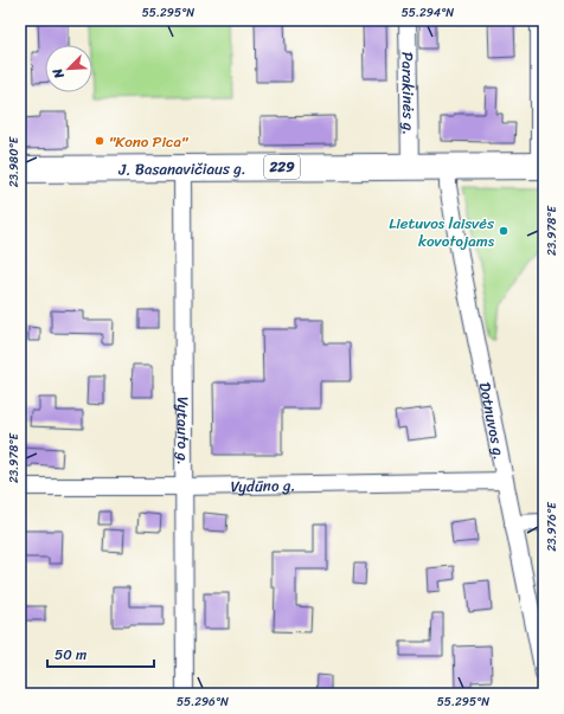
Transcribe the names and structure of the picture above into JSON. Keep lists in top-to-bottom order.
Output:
{
  "streets": {
    "main road": ["229", "J. Basanavičiaus g."],
    "street": [
      "Parakinės g.",
      "Dotnuvos g.",
      "Vytauto g.",
      "Vydūno g."
    ]
  },
  "crossings": [
    ["Parakinės g.", "J. Basanavičiaus g."],
    ["J. Basanavičiaus g.", "Dotnuvos g."],
    ["J. Basanavičiaus g.", "Vytauto g."],
    ["Dotnuvos g.", "Vydūno g."],
    ["Vytauto g.", "Vydūno g."]
  ],
  "places": ["\"Kono Pica\"", "Lietuvos laisvės kovotojams"],
  "scale_bar": "50 m",
  "north": "bottom left",
  "coordinates": [
    "55.295°N",
    "55.294°N",
    "23.980°E",
    "23.978°E",
    "23.976°E",
    "55.296°N"
  ]
}
